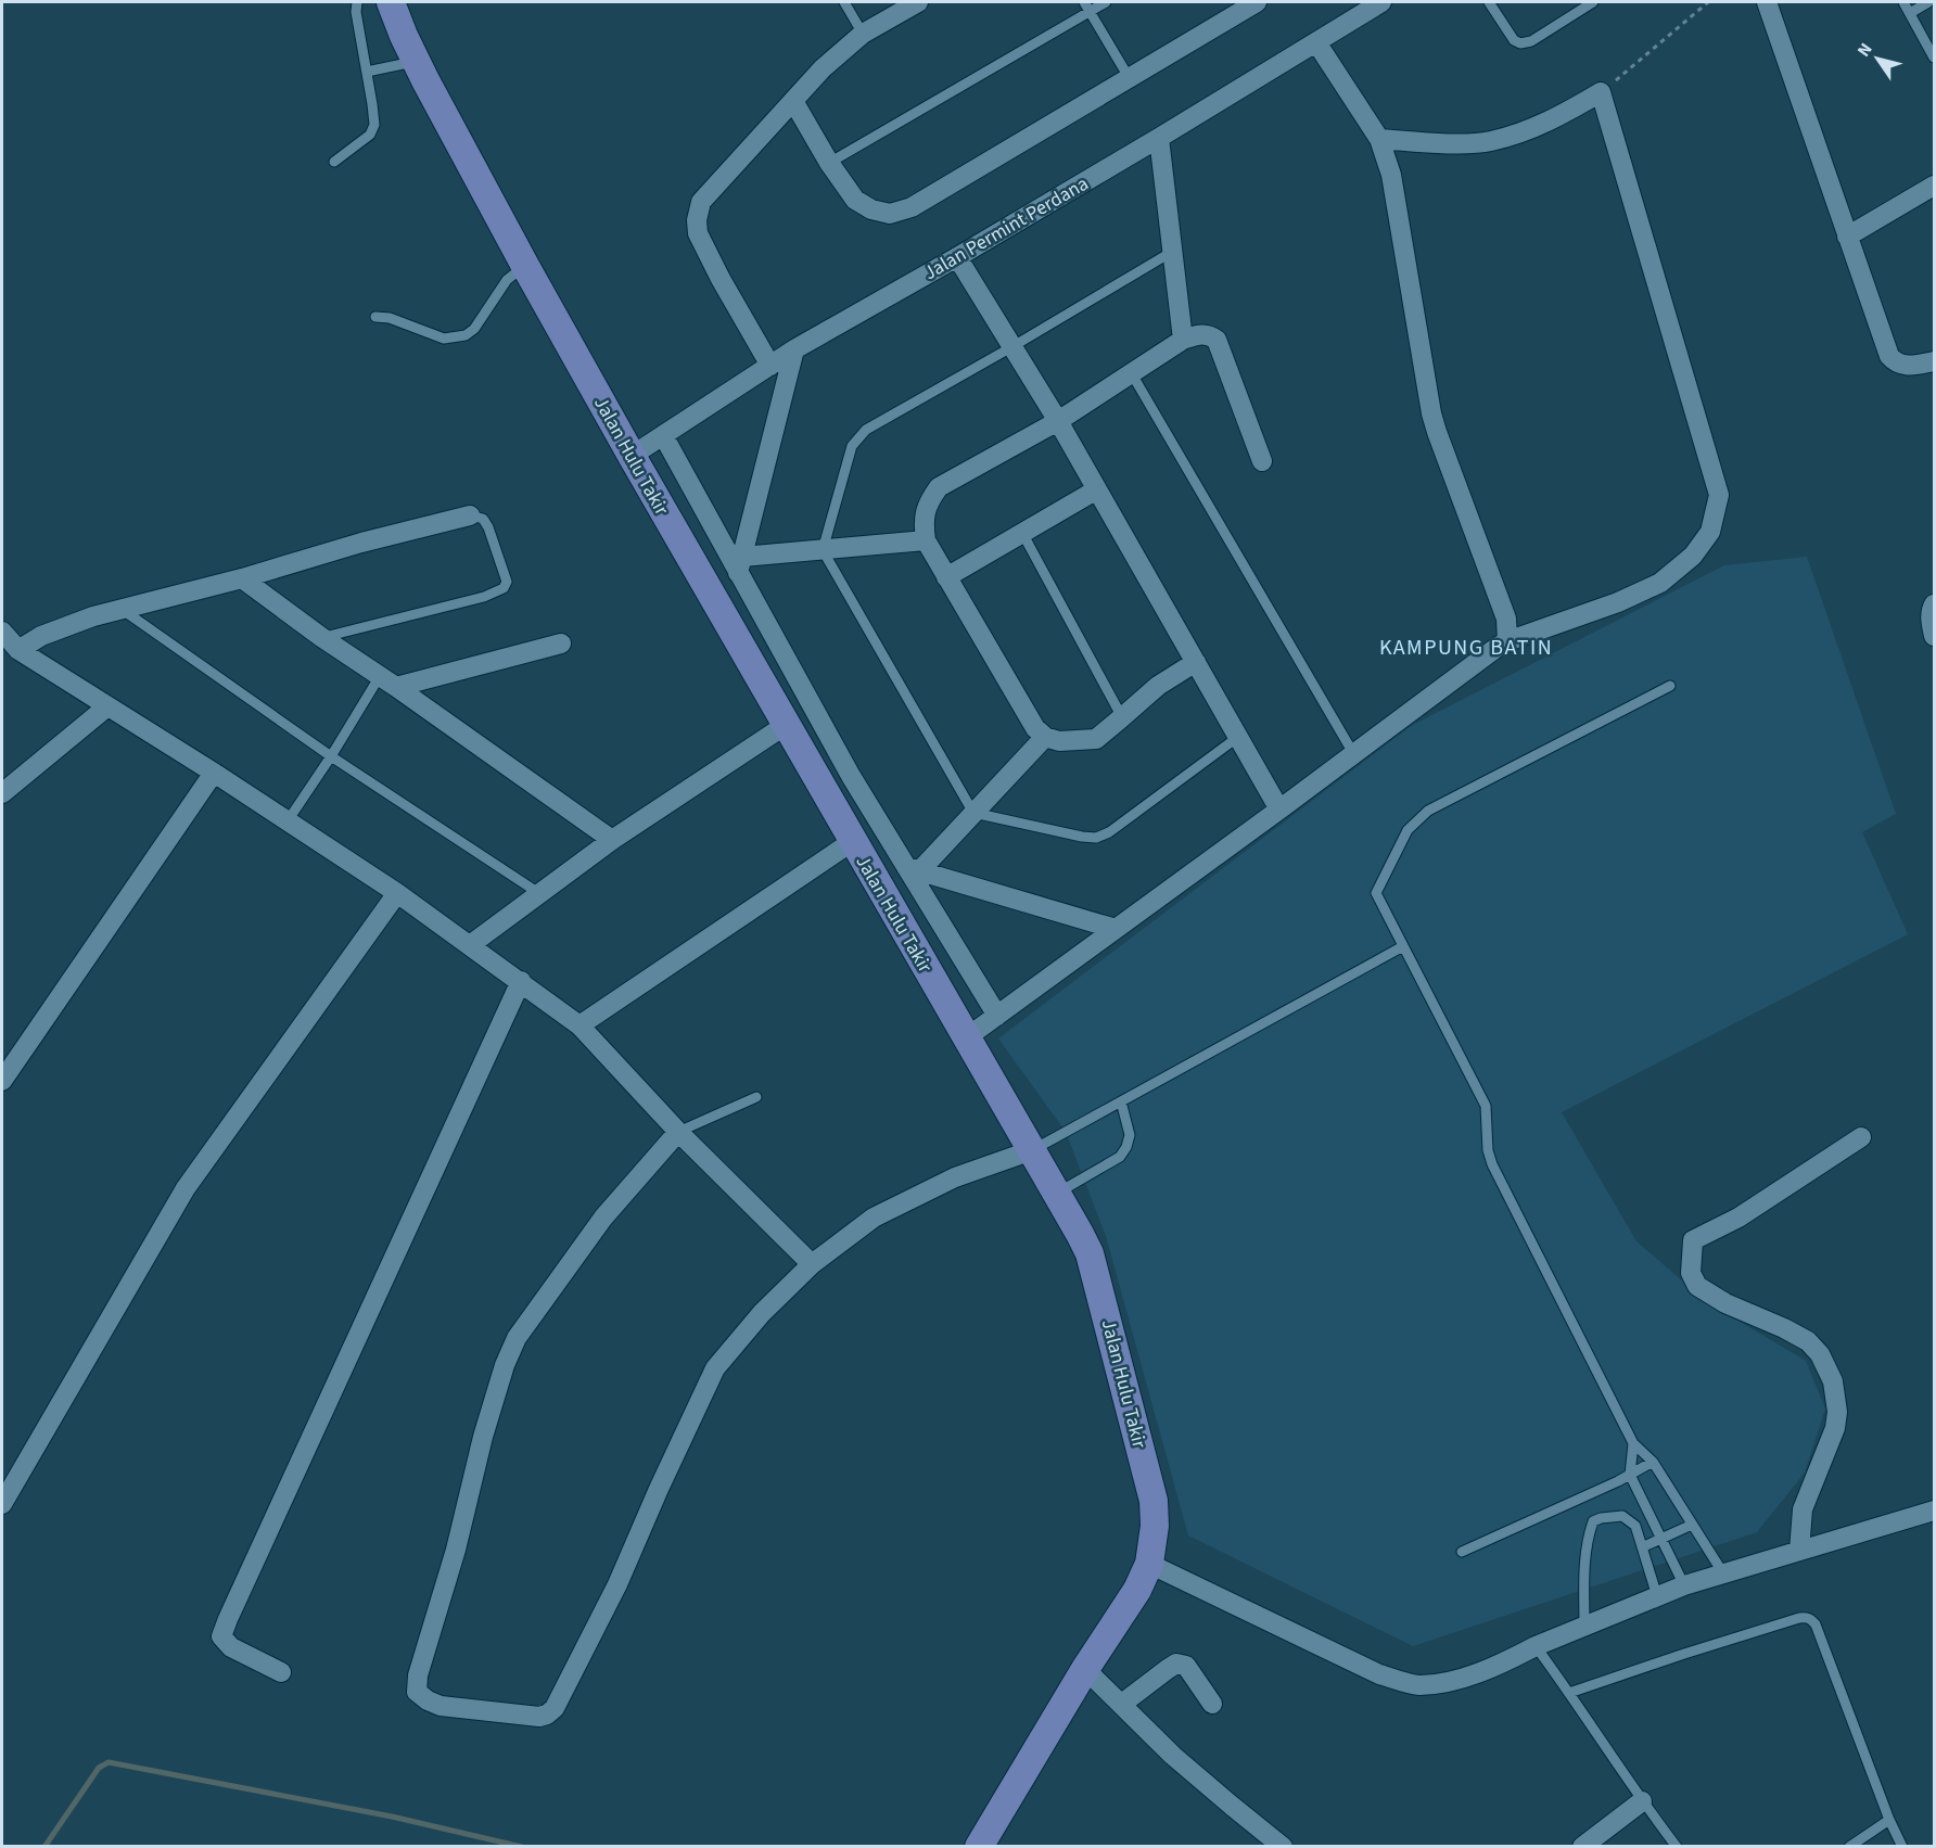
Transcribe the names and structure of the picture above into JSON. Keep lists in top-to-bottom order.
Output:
{
  "streets": {
    "street": ["Jalan Permint Perdana", "Jalan Hulu Takir"]
  },
  "crossings": [
    ["Jalan Permint Perdana", "Jalan Hulu Takir"]
  ],
  "districts": ["KAMPUNG BATIN"],
  "north": "top left"
}
